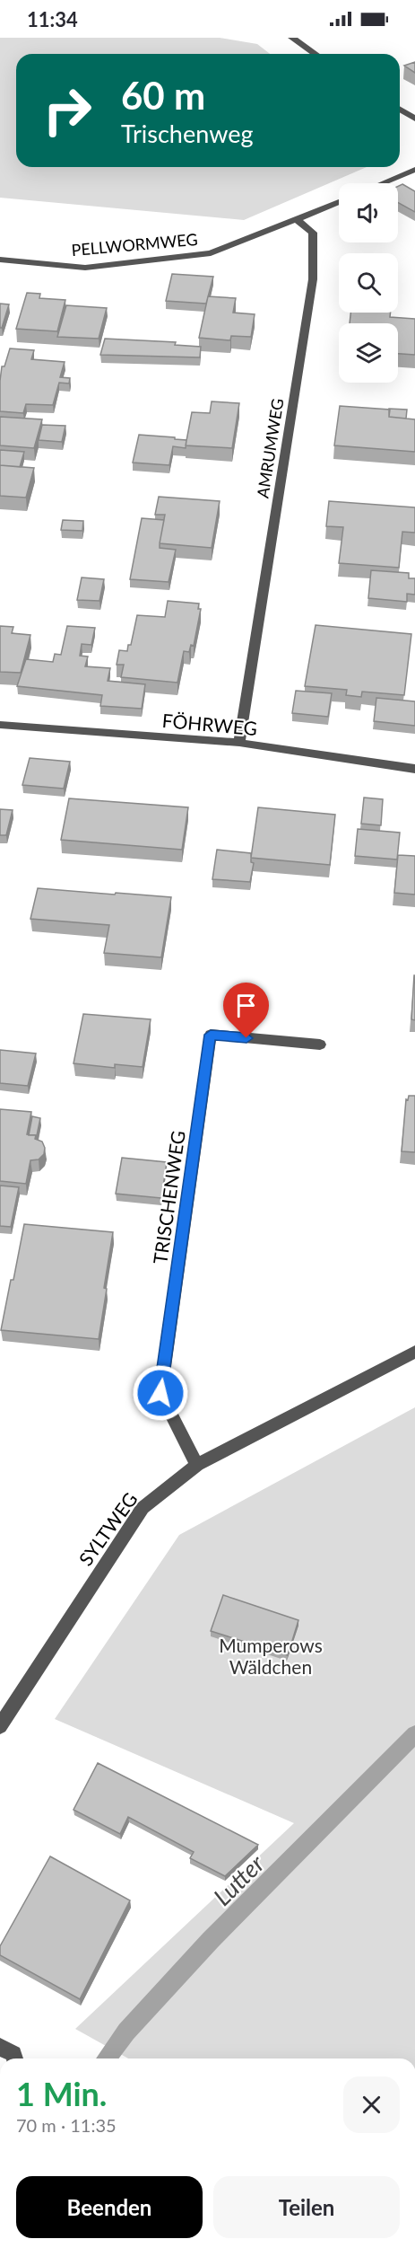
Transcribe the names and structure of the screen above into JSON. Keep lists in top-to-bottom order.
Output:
{
  "streets": {
    "street": [
      "PELLWORMWEG",
      "AMRUMWEG",
      "FÖHRWEG",
      "TRISCHENWEG",
      "SYLTWEG"
    ]
  },
  "crossings": [
    ["PELLWORMWEG", "AMRUMWEG"],
    ["AMRUMWEG", "FÖHRWEG"],
    ["TRISCHENWEG", "SYLTWEG"]
  ],
  "water": ["Lutter"],
  "parks": ["Mumperows Wäldchen"],
  "page": {
    "status": "11:34",
    "turn": ["60 m", "Trischenweg"],
    "heading": ["1 Min.", "70 m · 11:35"],
    "buttons": ["Beenden", "Teilen"]
  }
}
